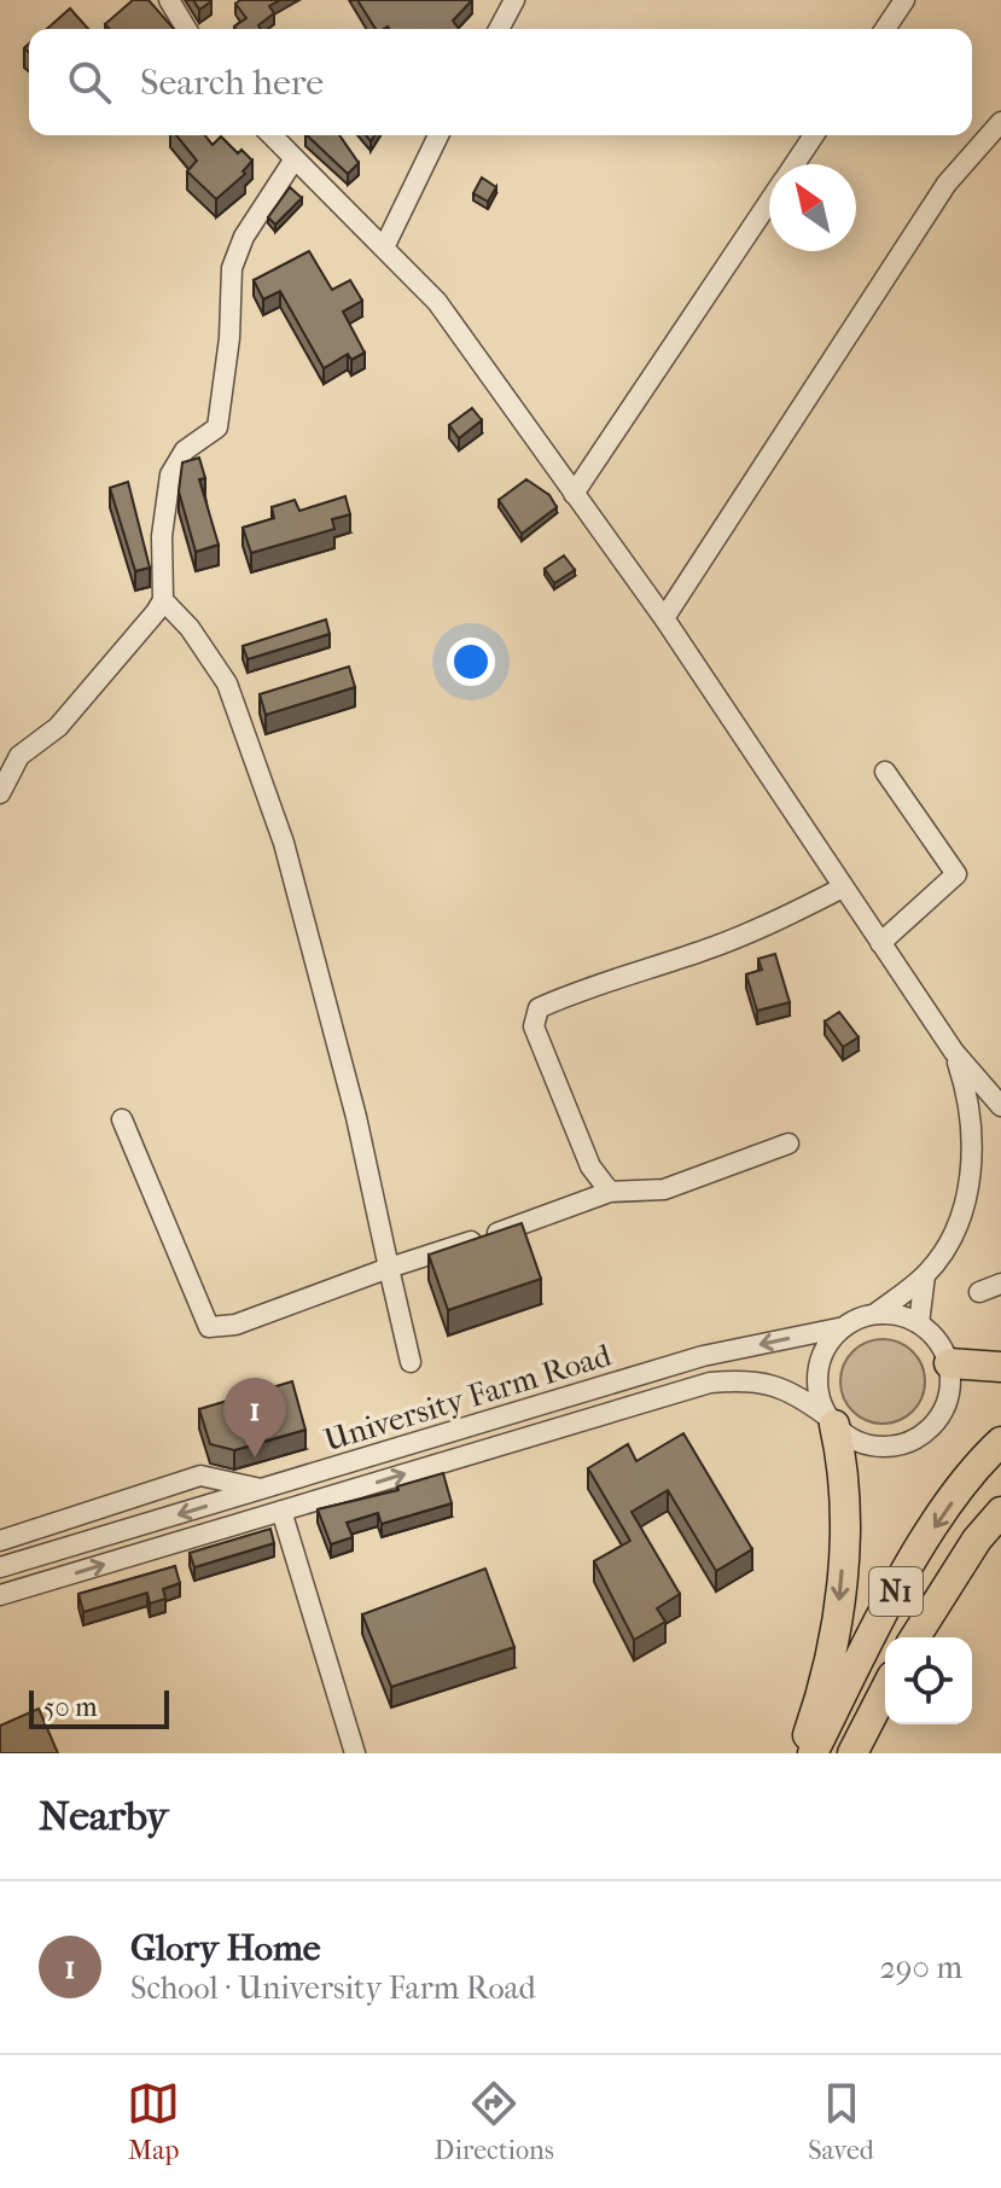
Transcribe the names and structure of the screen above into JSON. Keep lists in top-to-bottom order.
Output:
{
  "streets": {
    "highway": ["N1"],
    "street": ["University Farm Road"]
  },
  "scale_bar": "50 m",
  "north": "top left",
  "page": {
    "search": "Search here",
    "pins": "1",
    "scale": "50 m",
    "heading": "Nearby",
    "list": [
      {
        "mark": "1",
        "name": "Glory Home",
        "note": "School · University Farm Road",
        "value": "290 m"
      }
    ],
    "nav": ["Map", "Directions", "Saved"]
  }
}
